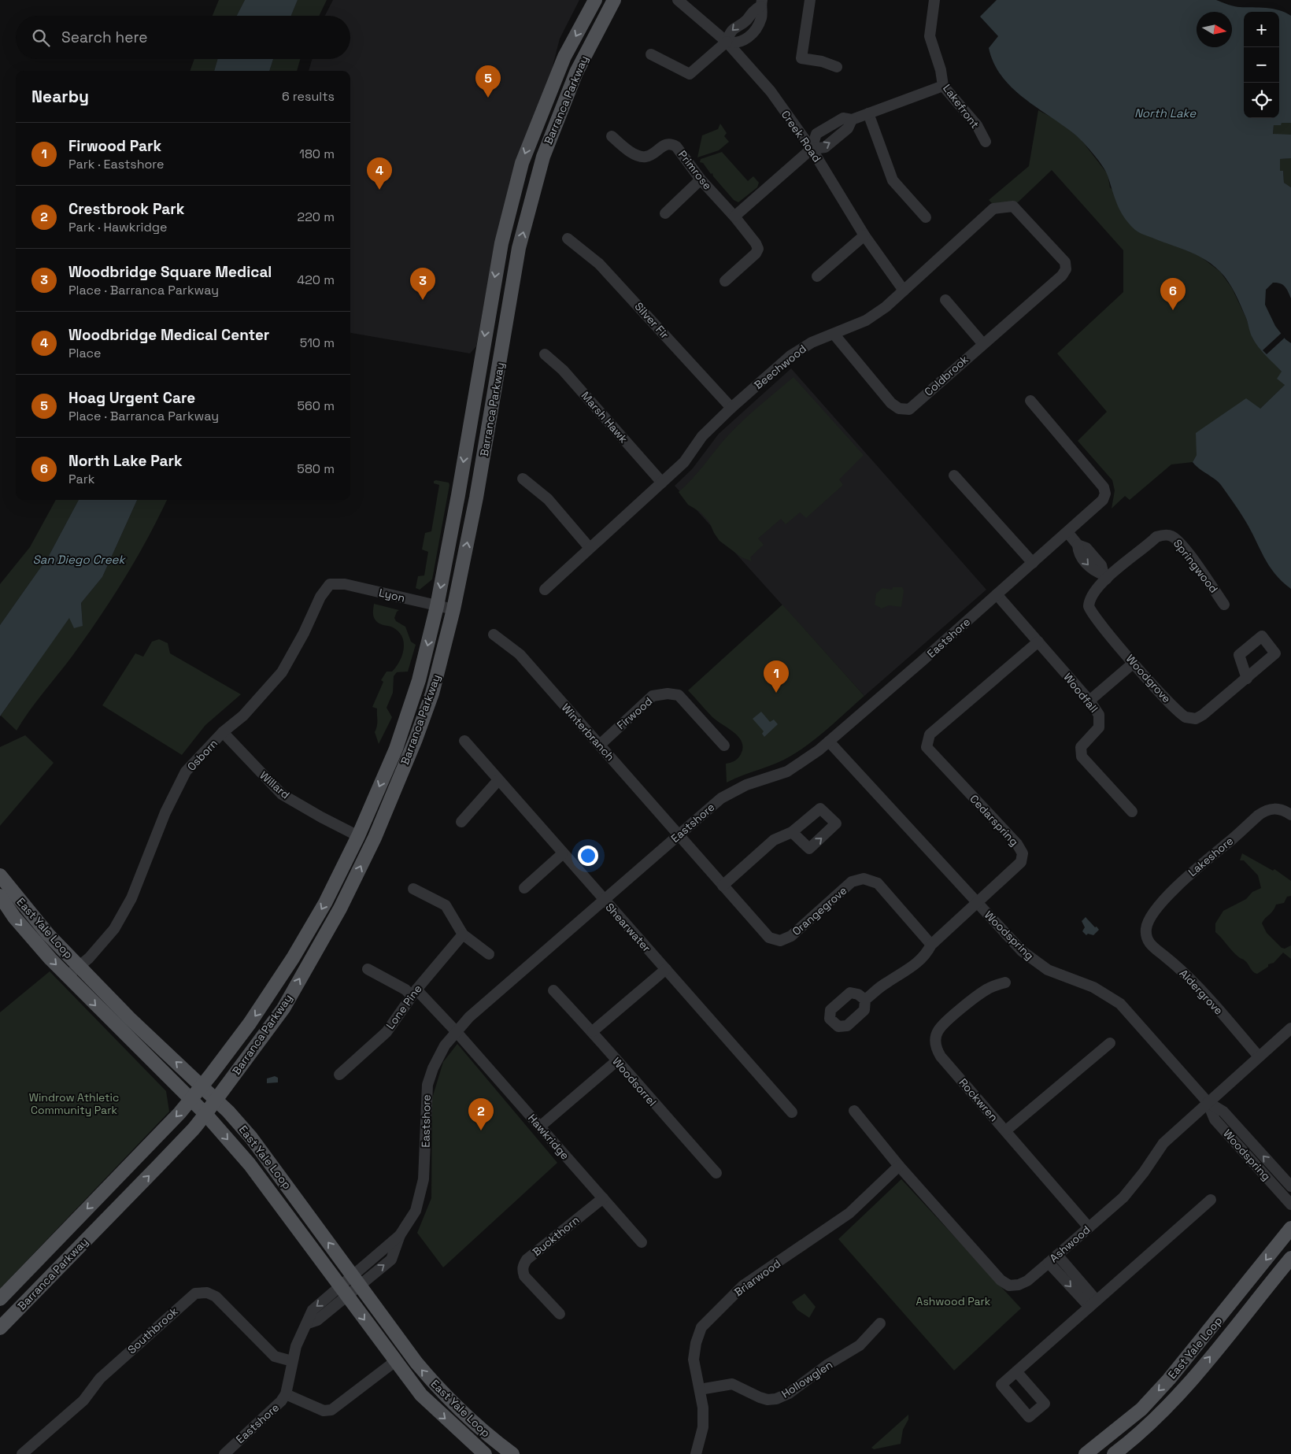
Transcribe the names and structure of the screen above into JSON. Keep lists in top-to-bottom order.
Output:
{
  "streets": {
    "main road": ["Barranca Parkway", "East Yale Loop"],
    "street": [
      "Lakefront",
      "Creek Road",
      "Primrose",
      "Silver Fir",
      "Beechwood",
      "Coldbrook",
      "Marsh Hawk",
      "Springwood",
      "Lyon",
      "Eastshore",
      "Woodgrove",
      "Woodfall",
      "Firwood",
      "Winterbranch",
      "Osborn",
      "Willard",
      "Cedarspring",
      "Lakeshore",
      "Orangegrove",
      "Shearwater",
      "Woodspring",
      "Aldergrove",
      "Lone Pine",
      "Woodsorrel",
      "Rockwren",
      "Hawkridge",
      "Buckthorn",
      "Ashwood",
      "Briarwood",
      "Southbrook",
      "Hollowglen"
    ]
  },
  "crossings": [
    ["Barranca Parkway", "Lyon"],
    ["Barranca Parkway", "Willard"],
    ["Barranca Parkway", "East Yale Loop"],
    ["Creek Road", "Beechwood"],
    ["Silver Fir", "Beechwood"],
    ["Beechwood", "Coldbrook"],
    ["Beechwood", "Marsh Hawk"],
    ["Springwood", "Woodgrove"],
    ["Lyon", "Osborn"],
    ["Eastshore", "Woodfall"],
    ["Eastshore", "Winterbranch"],
    ["Eastshore", "Orangegrove"],
    ["Eastshore", "Shearwater"],
    ["Eastshore", "East Yale Loop"],
    ["Eastshore", "Woodspring"],
    ["Eastshore", "Hawkridge"],
    ["Eastshore", "Southbrook"],
    ["Woodfall", "Cedarspring"],
    ["Firwood", "Winterbranch"],
    ["Winterbranch", "Orangegrove"],
    ["Osborn", "Willard"],
    ["Osborn", "East Yale Loop"],
    ["Cedarspring", "Woodspring"],
    ["Lakeshore", "Aldergrove"],
    ["Woodspring", "Ashwood"],
    ["Aldergrove", "Ashwood"],
    ["Lone Pine", "Hawkridge"],
    ["Rockwren", "Ashwood"],
    ["Hawkridge", "Buckthorn"],
    ["Ashwood", "Briarwood"],
    ["Briarwood", "Hollowglen"]
  ],
  "water": ["North Lake", "San Diego Creek"],
  "parks": ["Windrow Athletic Community Park", "Ashwood Park"],
  "north": "right",
  "page": {
    "map_buttons": ["+", "−"],
    "search": "Search here",
    "pins": [
      "5",
      "4",
      "3",
      "6",
      "1",
      "2"
    ],
    "heading": ["Nearby", "6 results"],
    "list": [
      {
        "mark": "1",
        "name": "Firwood Park",
        "note": "Park · Eastshore",
        "value": "180 m"
      },
      {
        "mark": "2",
        "name": "Crestbrook Park",
        "note": "Park · Hawkridge",
        "value": "220 m"
      },
      {
        "mark": "3",
        "name": "Woodbridge Square Medical",
        "note": "Place · Barranca Parkway",
        "value": "420 m"
      },
      {
        "mark": "4",
        "name": "Woodbridge Medical Center",
        "note": "Place",
        "value": "510 m"
      },
      {
        "mark": "5",
        "name": "Hoag Urgent Care",
        "note": "Place · Barranca Parkway",
        "value": "560 m"
      },
      {
        "mark": "6",
        "name": "North Lake Park",
        "note": "Park",
        "value": "580 m"
      }
    ]
  }
}
